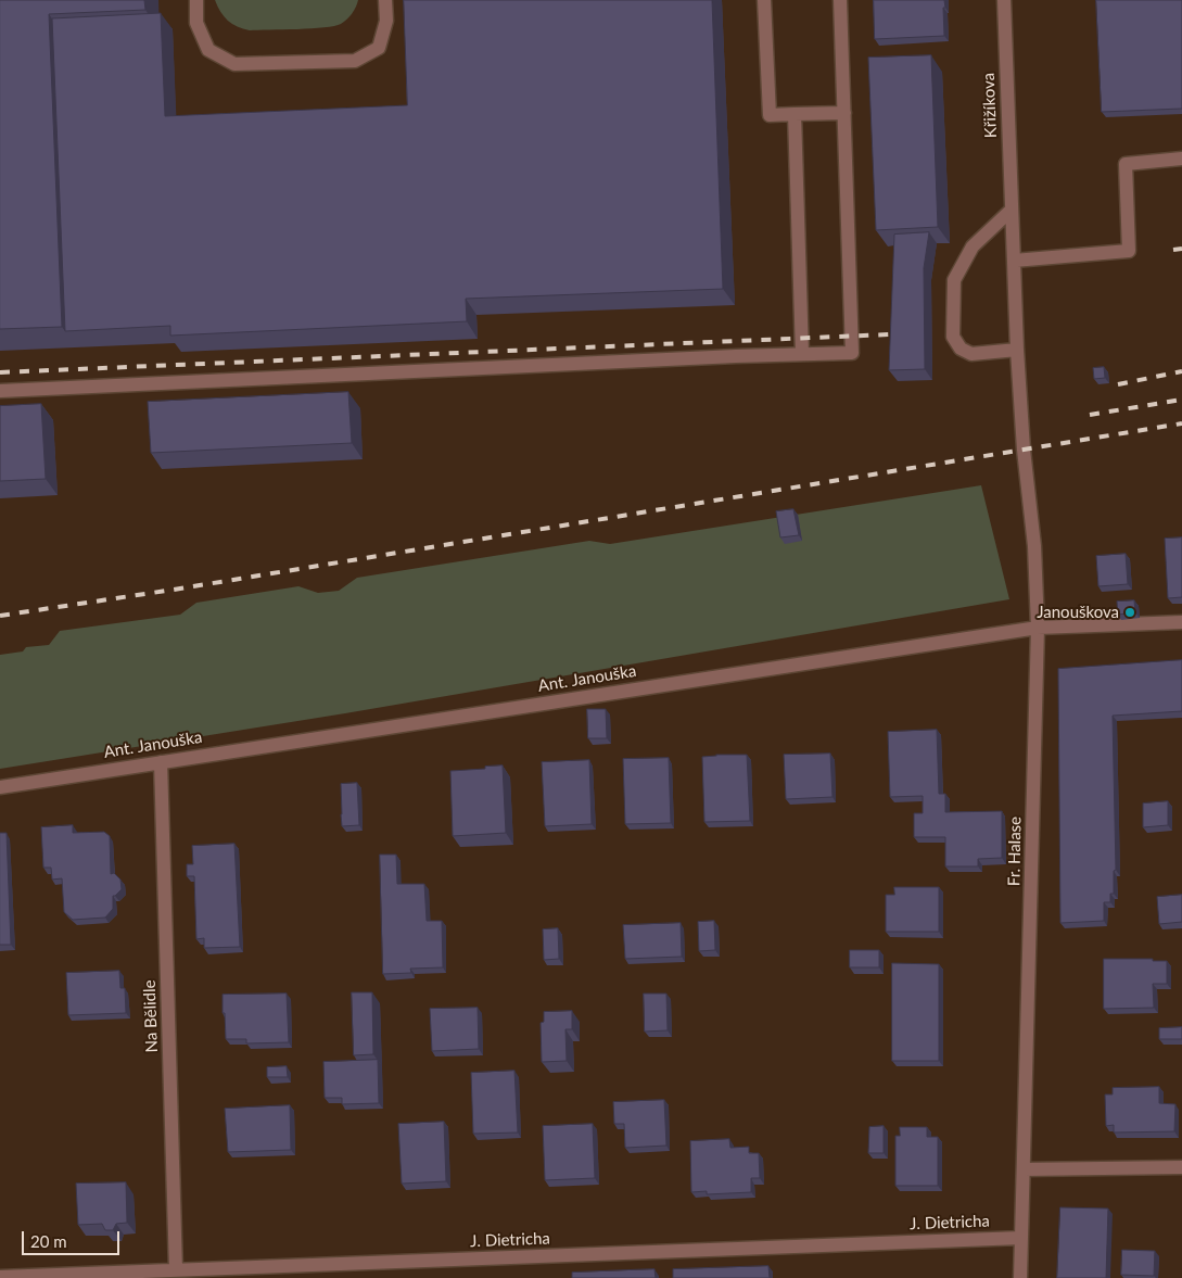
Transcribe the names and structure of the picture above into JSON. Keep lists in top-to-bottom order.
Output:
{
  "streets": {
    "street": [
      "Křižíkova",
      "Ant. Janouška",
      "Fr. Halase",
      "Na Bělidle",
      "J. Dietricha"
    ]
  },
  "crossings": [
    ["Křižíkova", "Fr. Halase"],
    ["Ant. Janouška", "Fr. Halase"],
    ["Ant. Janouška", "Na Bělidle"],
    ["Fr. Halase", "J. Dietricha"],
    ["Na Bělidle", "J. Dietricha"]
  ],
  "places": ["Janouškova"],
  "scale_bar": "20 m"
}
